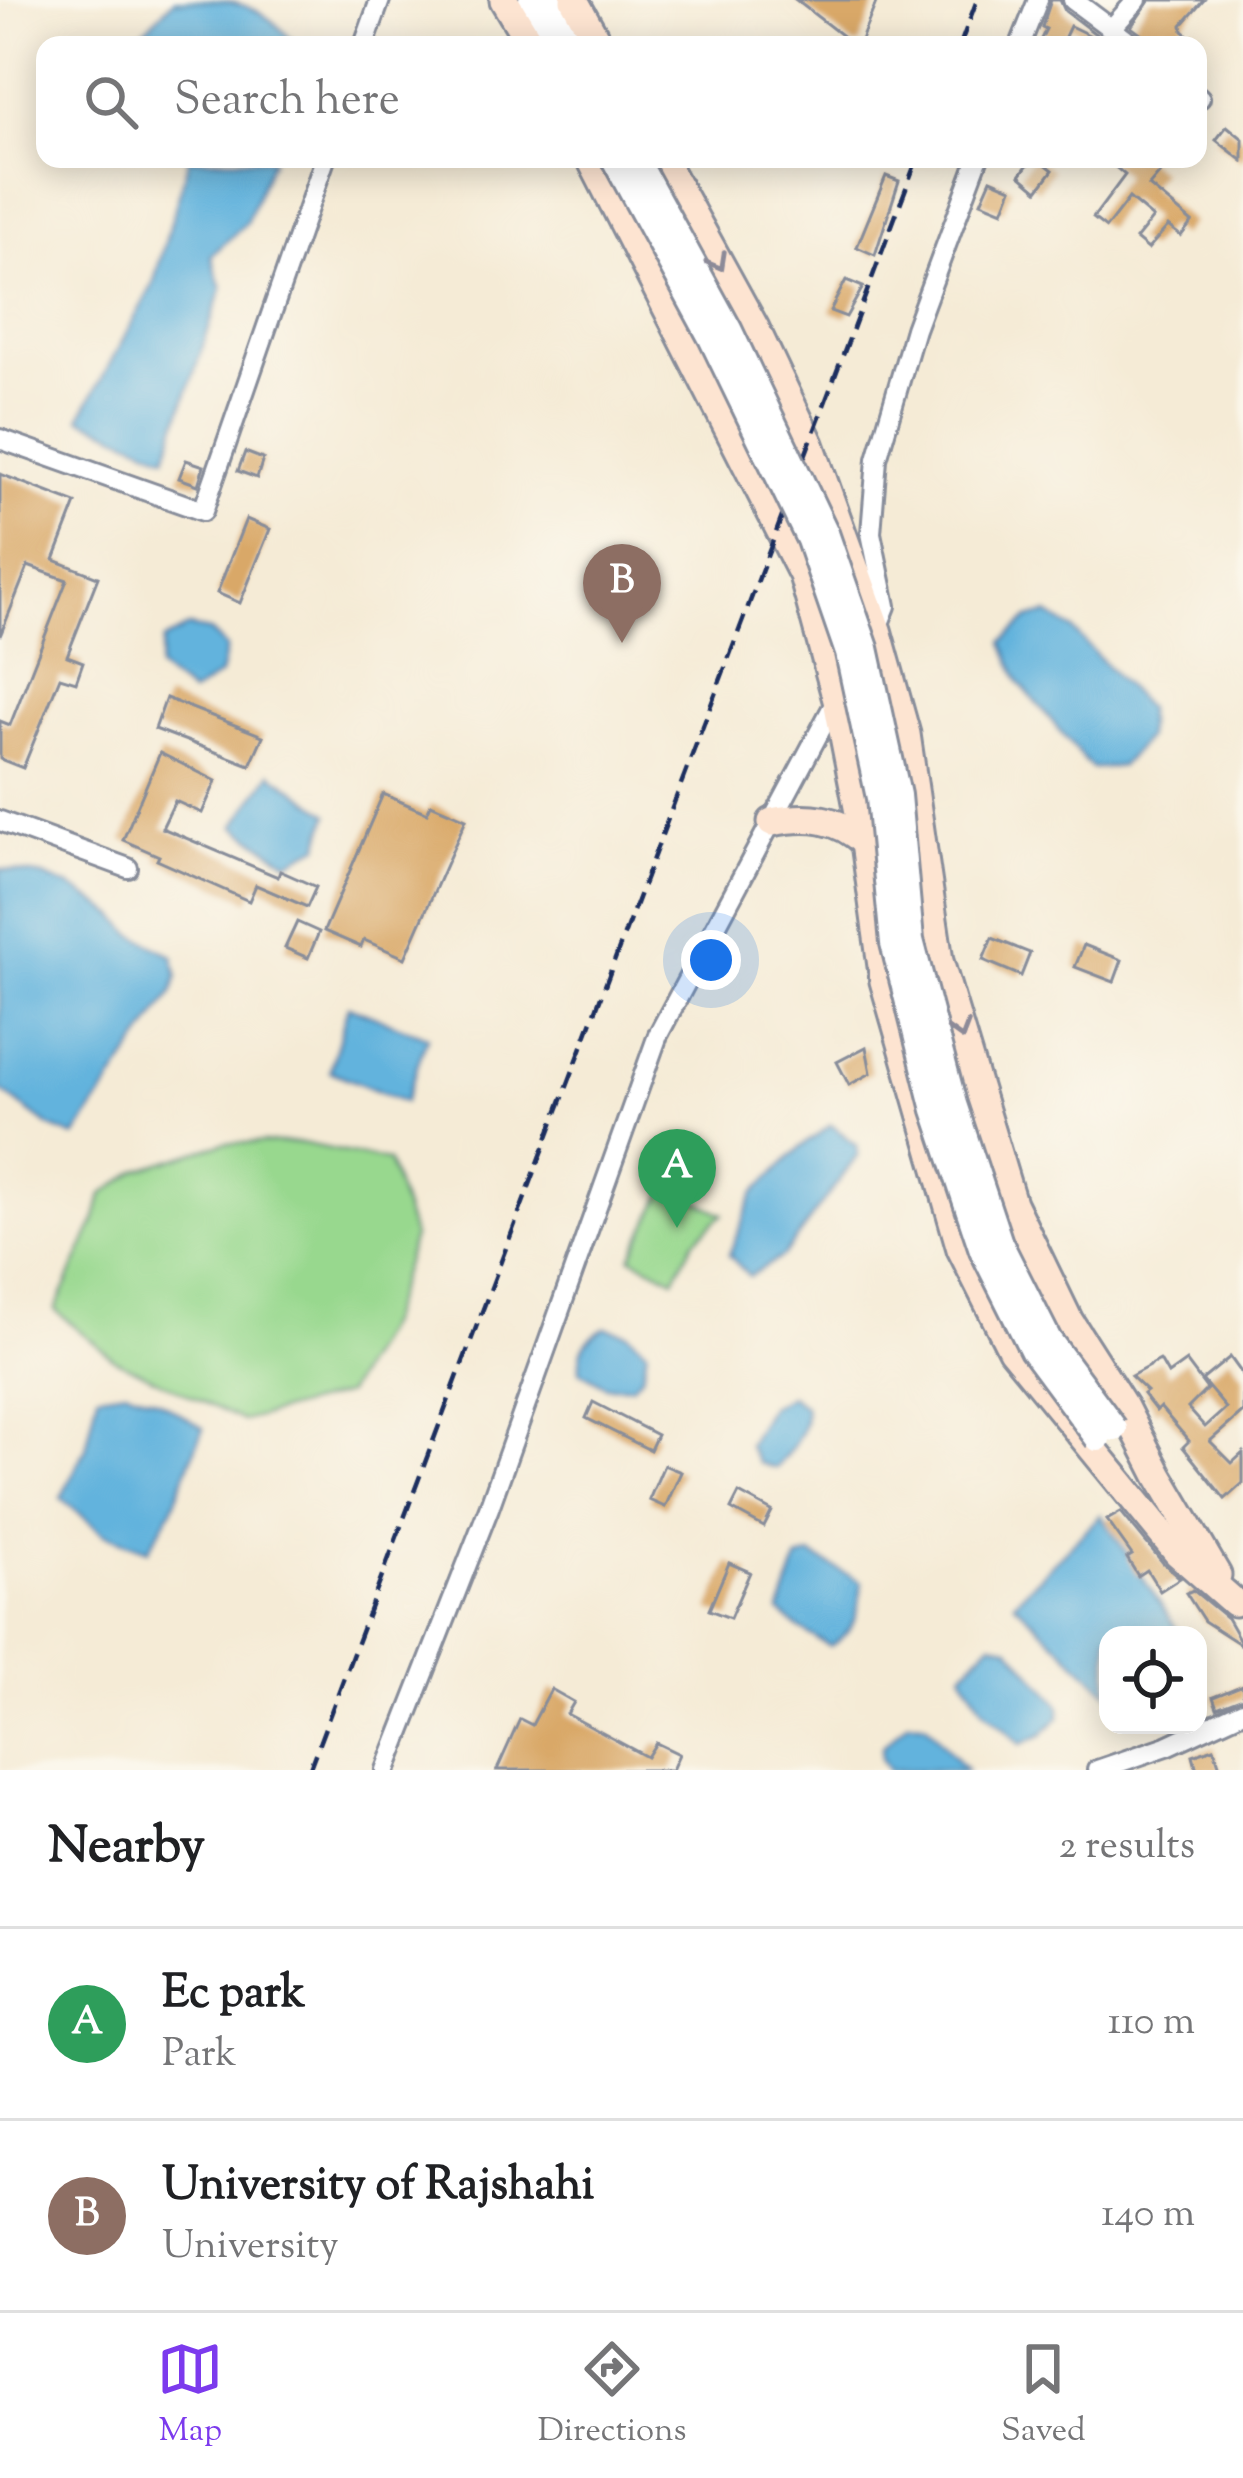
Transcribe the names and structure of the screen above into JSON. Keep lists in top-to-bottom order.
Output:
{
  "page": {
    "search": "Search here",
    "pins": ["B", "A"],
    "heading": ["Nearby", "2 results"],
    "list": [
      {
        "mark": "A",
        "name": "Ec park",
        "note": "Park",
        "value": "110 m"
      },
      {
        "mark": "B",
        "name": "University of Rajshahi",
        "note": "University",
        "value": "140 m"
      }
    ],
    "nav": ["Map", "Directions", "Saved"]
  }
}
